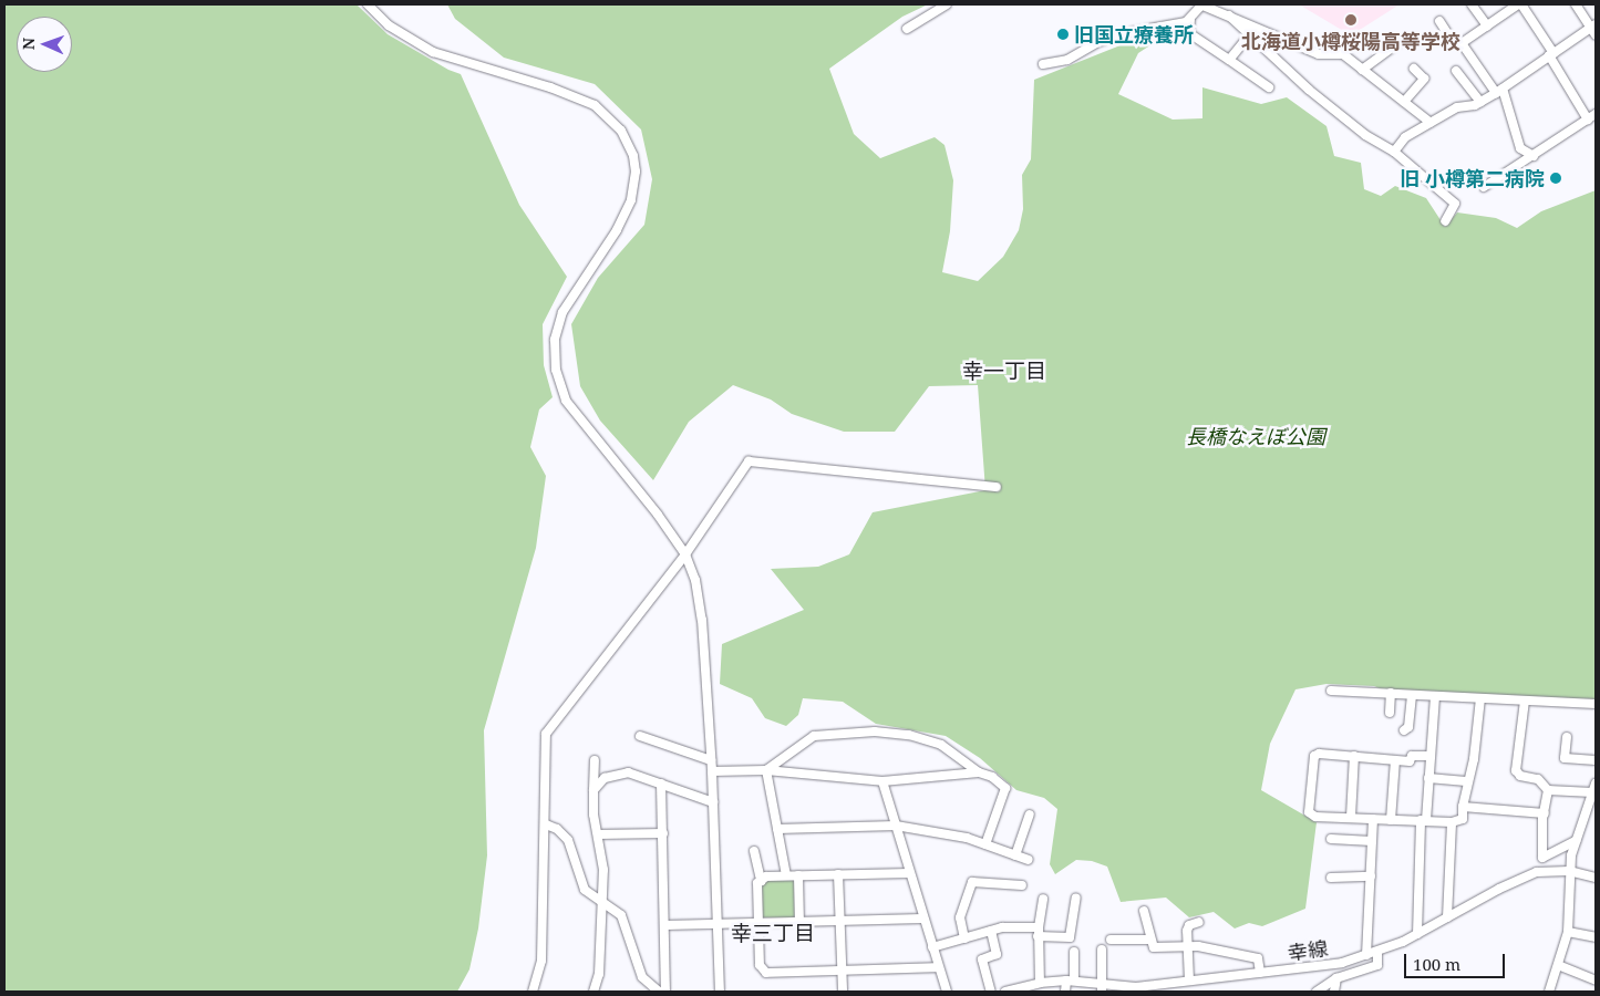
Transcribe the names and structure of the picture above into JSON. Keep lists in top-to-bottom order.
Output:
{
  "streets": {
    "street": ["幸線"]
  },
  "districts": ["幸一丁目", "幸三丁目"],
  "parks": ["長橋なえぼ公園"],
  "places": ["北海道小樽桜陽高等学校", "旧国立療養所", "旧 小樽第二病院"],
  "scale_bar": "100 m",
  "north": "left"
}
